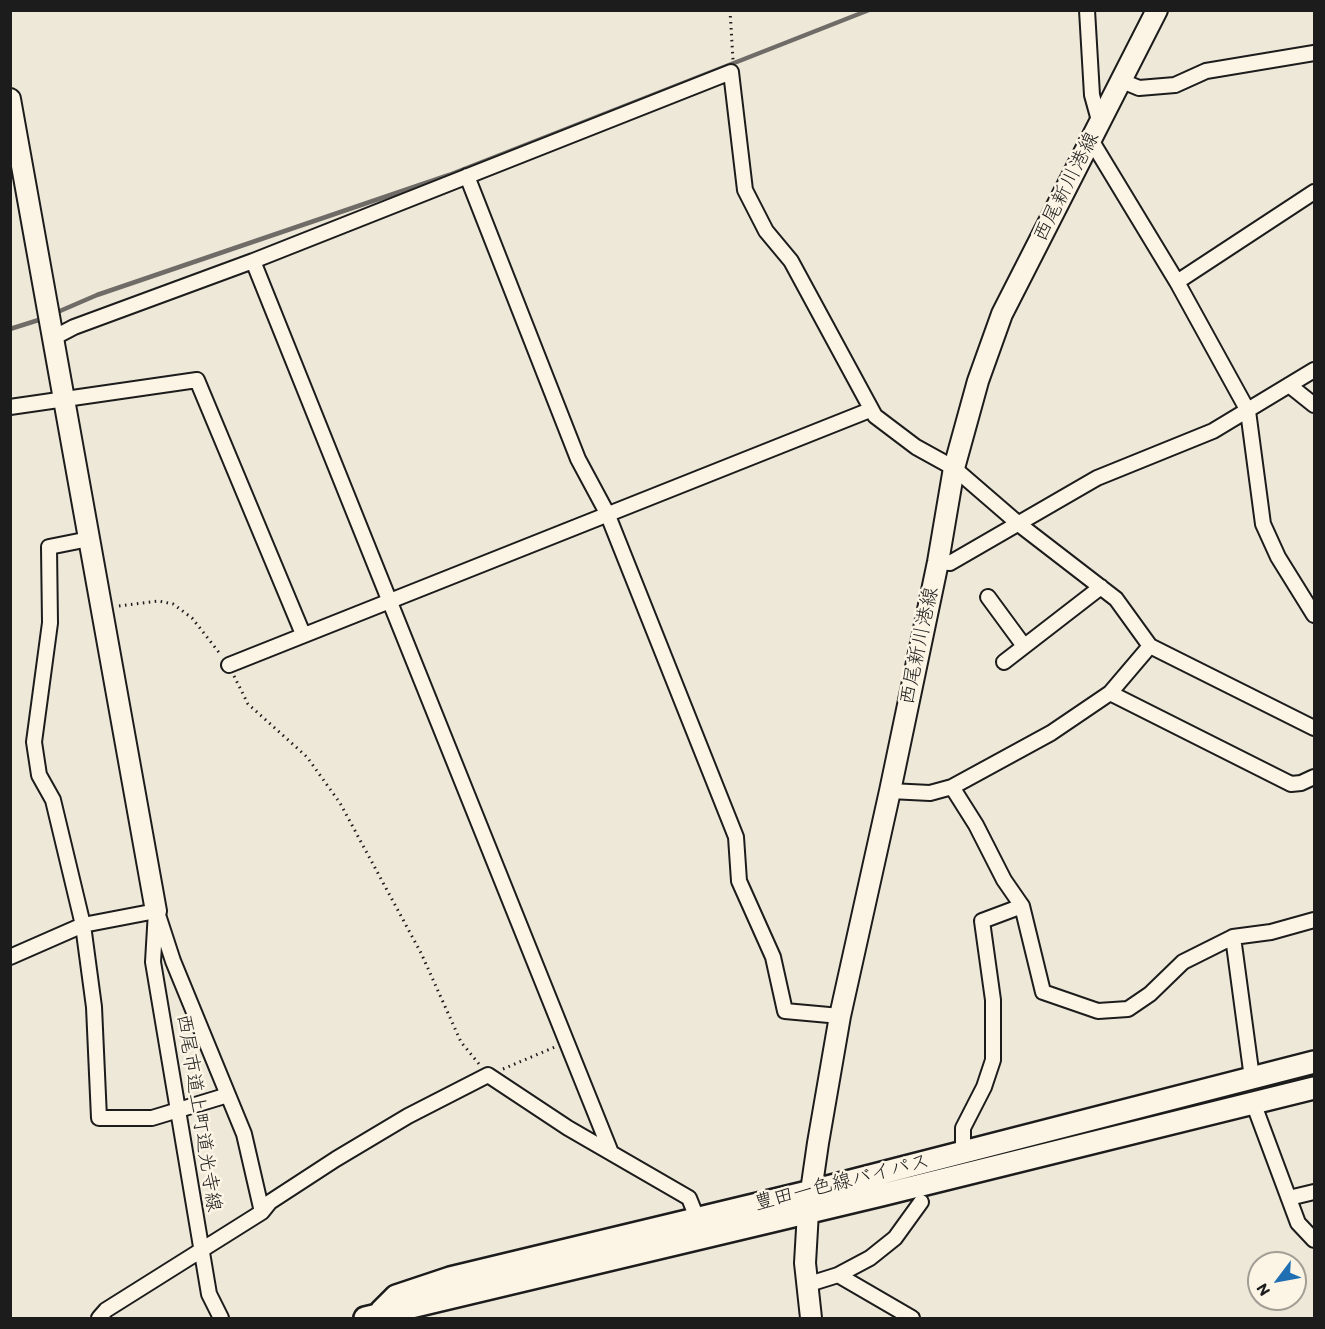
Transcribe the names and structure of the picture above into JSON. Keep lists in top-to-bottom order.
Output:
{
  "streets": {
    "main road": ["西尾新川港線", "豊田一色線バイパス"],
    "street": ["西尾市道上町道光寺線"]
  },
  "crossings": [
    ["西尾新川港線", "豊田一色線バイパス"]
  ],
  "north": "bottom left"
}
